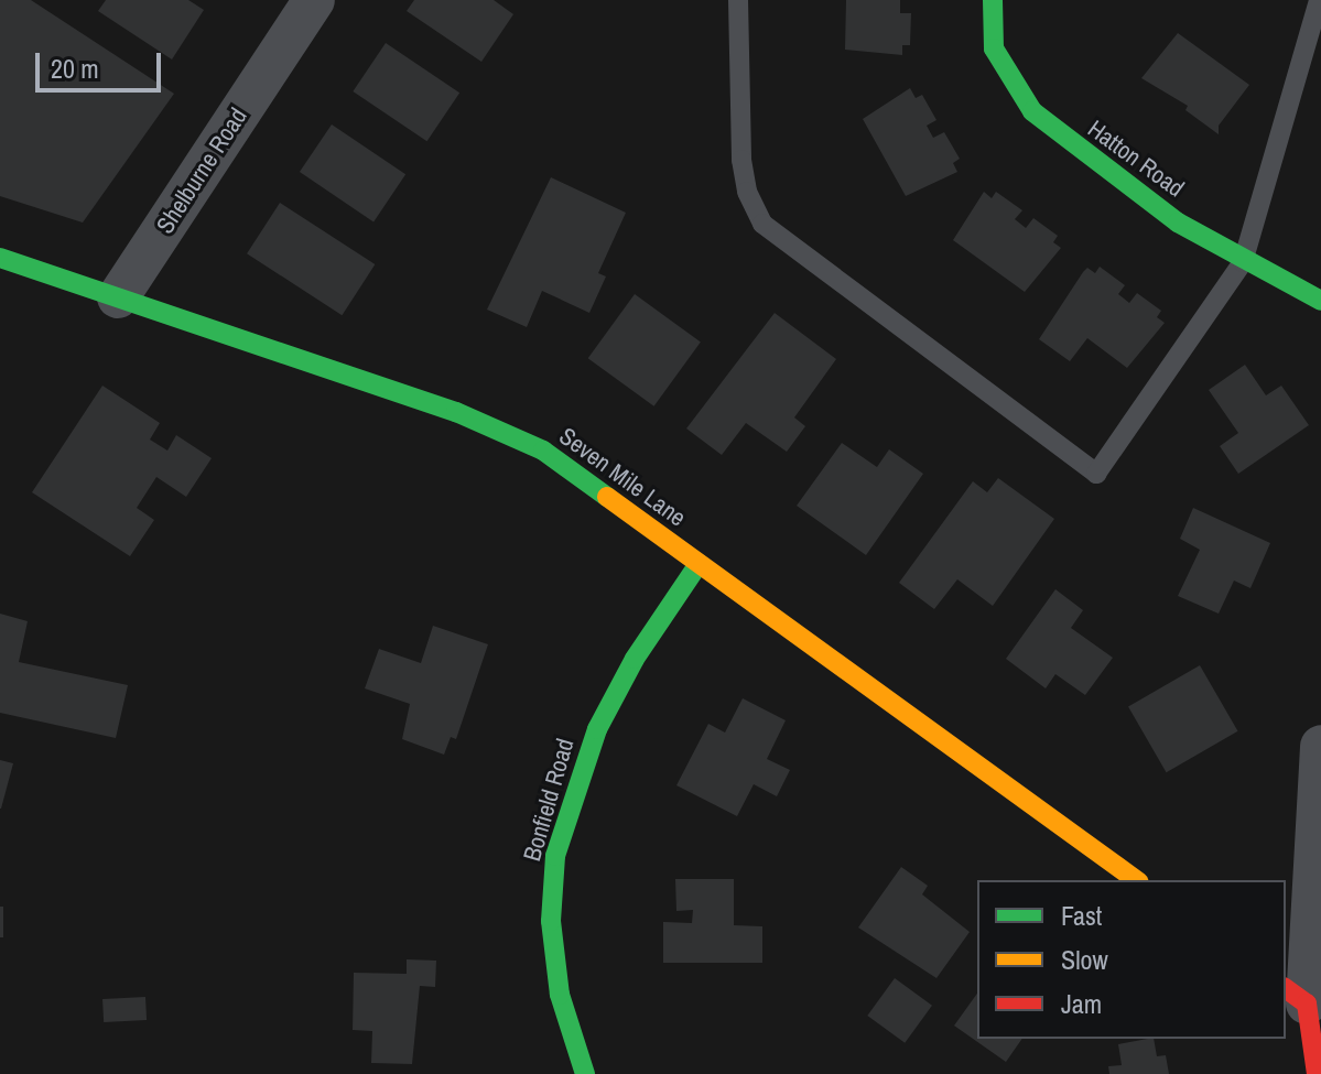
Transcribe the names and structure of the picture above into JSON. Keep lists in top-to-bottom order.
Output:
{
  "streets": {
    "street": [
      "Hatton Road",
      "Shelburne Road",
      "Seven Mile Lane",
      "Bonfield Road"
    ]
  },
  "crossings": [
    ["Shelburne Road", "Seven Mile Lane"],
    ["Seven Mile Lane", "Bonfield Road"]
  ],
  "legend": ["Fast", "Slow", "Jam"],
  "scale_bar": "20 m"
}
